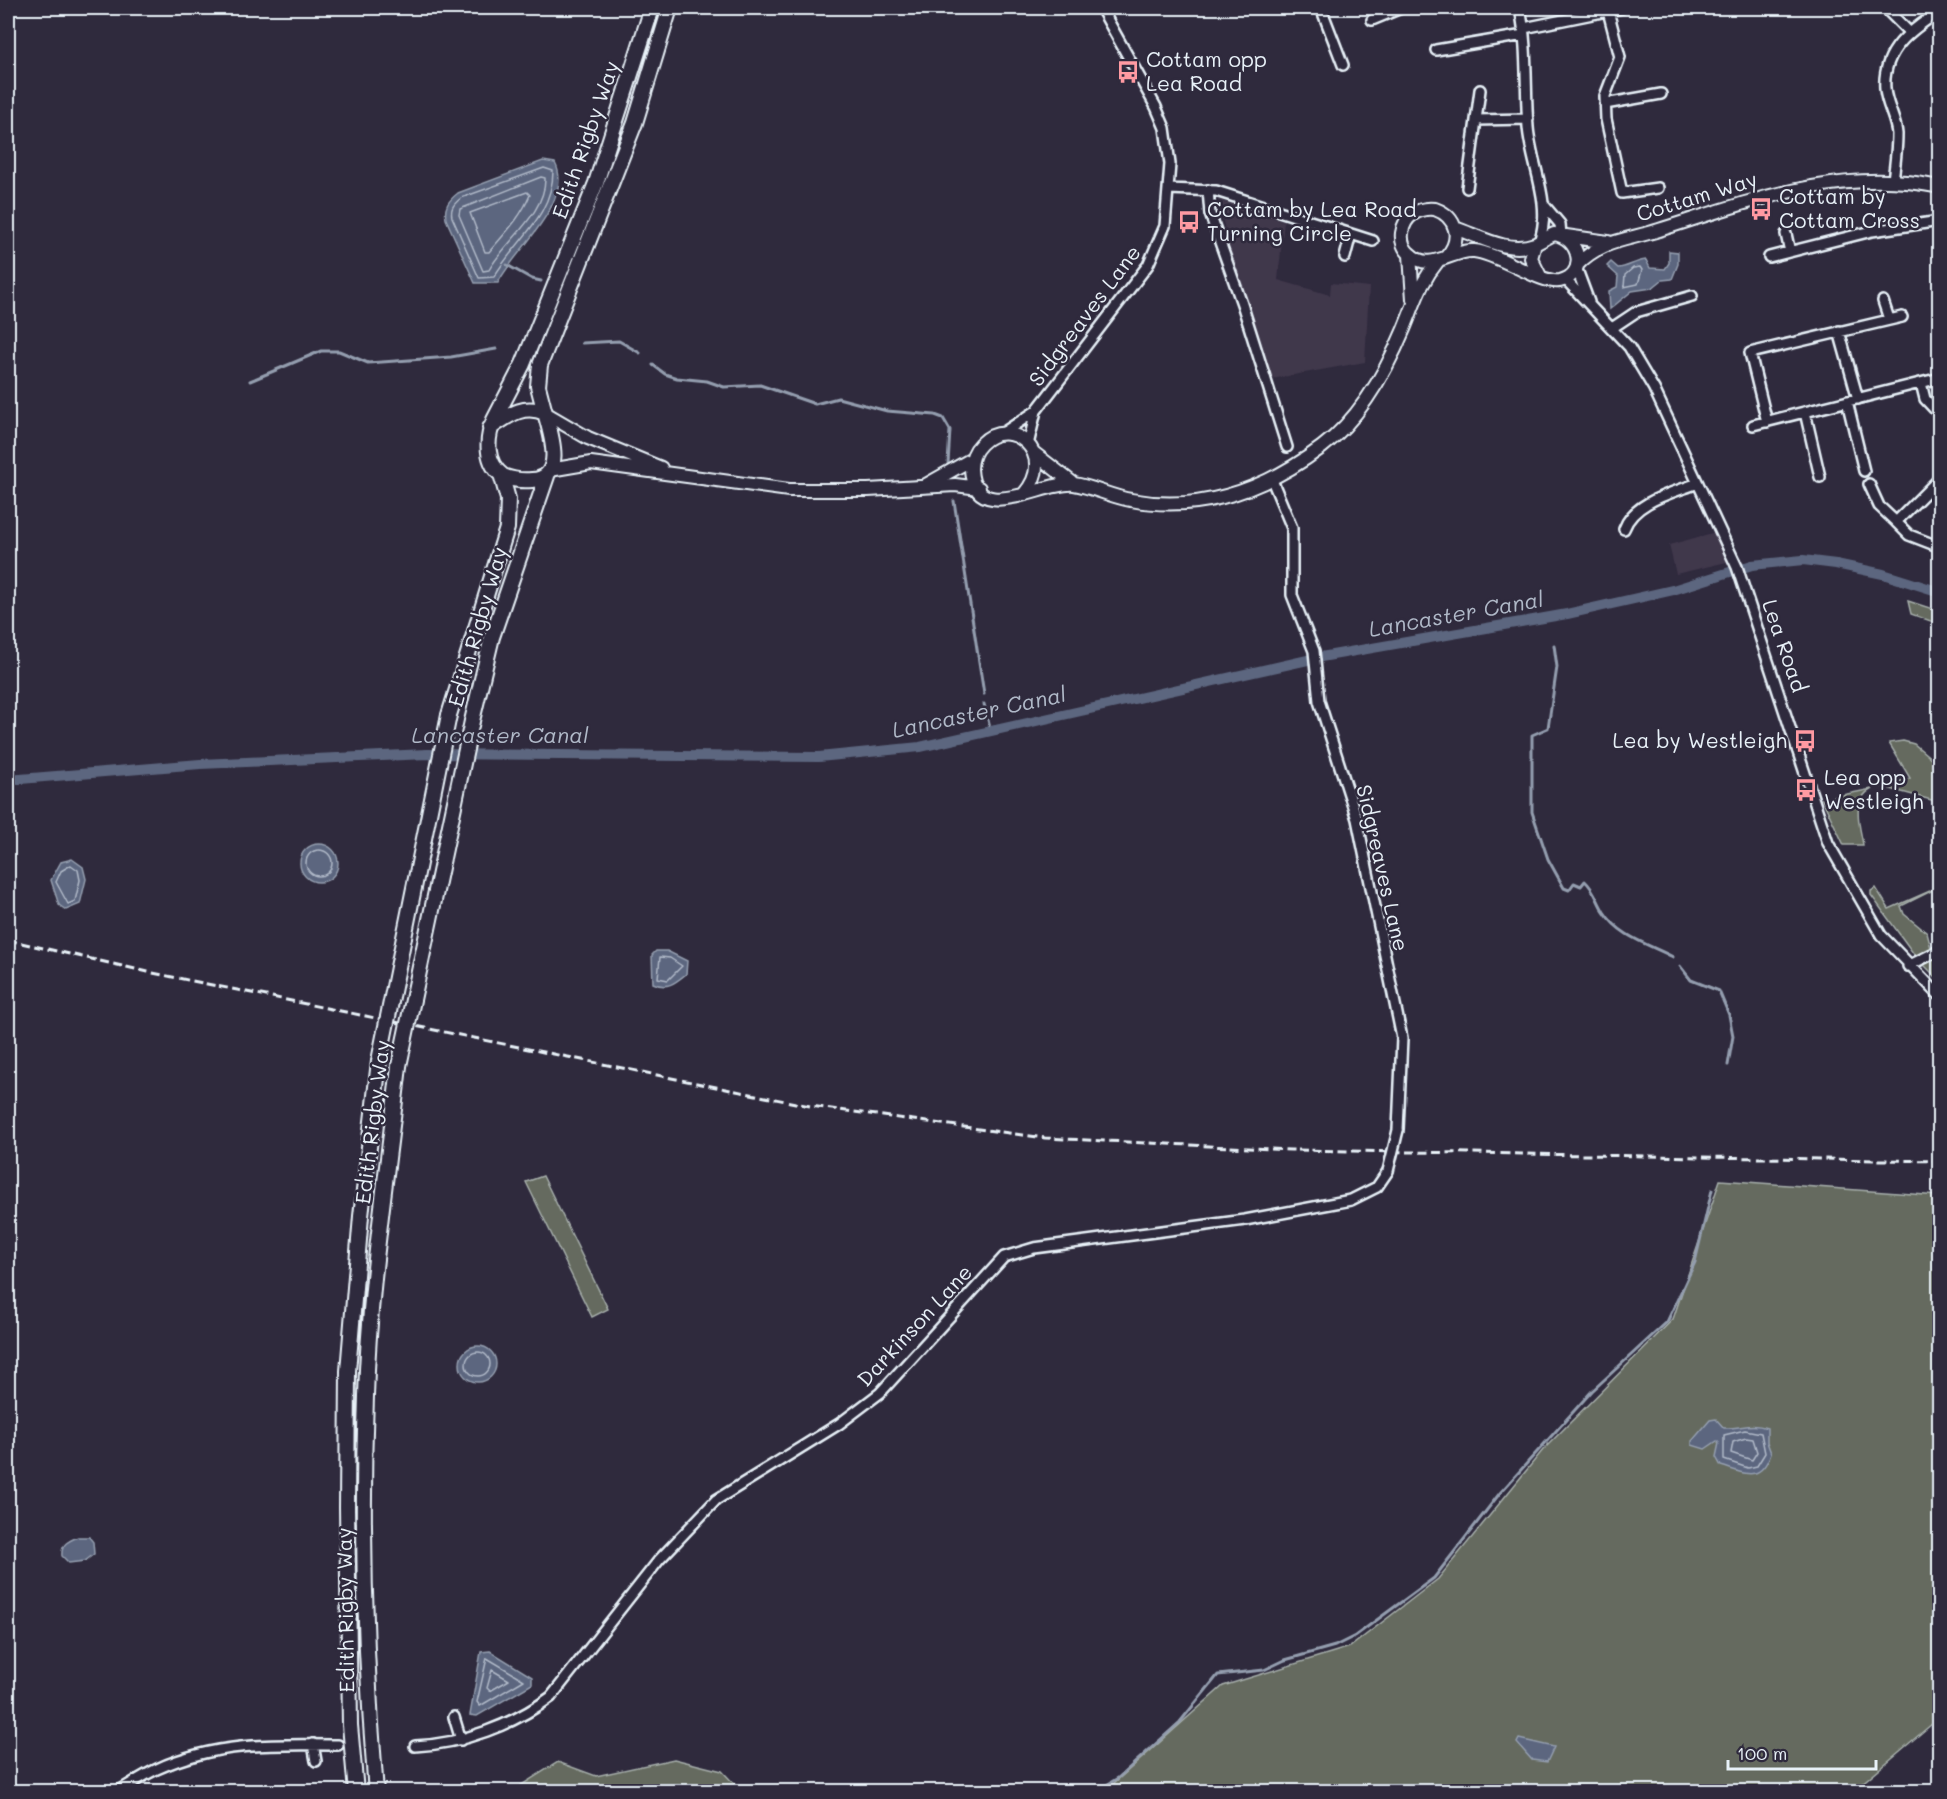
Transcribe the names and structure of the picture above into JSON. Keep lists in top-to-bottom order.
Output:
{
  "streets": {
    "highway": ["Edith Rigby Way"],
    "main road": ["Cottam Way"],
    "street": ["Sidgreaves Lane", "Lea Road", "Darkinson Lane"]
  },
  "crossings": [
    ["Cottam Way", "Lea Road"],
    ["Sidgreaves Lane", "Darkinson Lane"]
  ],
  "water": ["Lancaster Canal"],
  "places": {
    "bus stop": [
      "Cottam opp Lea Road",
      "Cottam by Cottam Cross",
      "Cottam by Lea Road Turning Circle",
      "Lea by Westleigh",
      "Lea opp Westleigh"
    ]
  },
  "scale_bar": "100 m"
}
